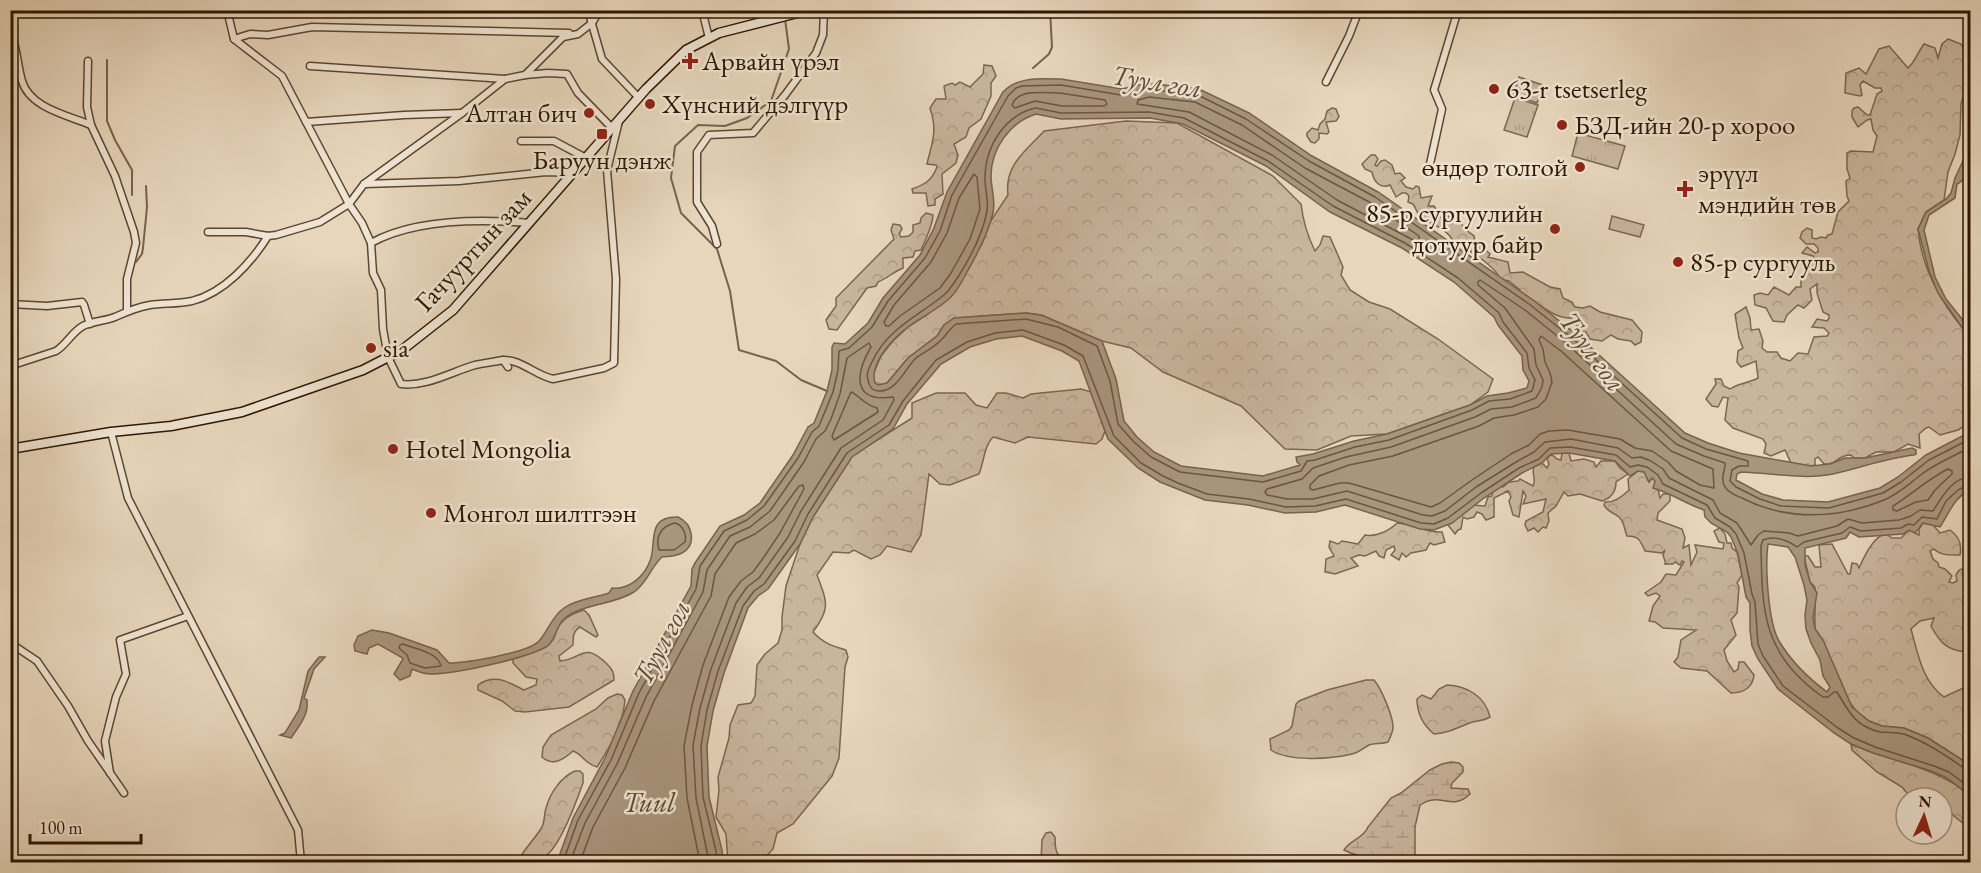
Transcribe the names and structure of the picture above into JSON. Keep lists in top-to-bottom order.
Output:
{
  "streets": {
    "main road": ["Гачууртын зам"]
  },
  "water": ["Туул гол", "Tuul"],
  "places": {
    "health": ["Арвайн үрэл", "эрүүл мэндийн төв"],
    "other": [
      "63-r tsetserleg",
      "Хүнсний дэлгүүр",
      "Алтан бич",
      "БЗД-ийн 20-р хороо",
      "өндөр толгой",
      "85-р сургуулийн дотуур байр",
      "85-р сургууль",
      "sia",
      "Hotel Mongolia",
      "Монгол шилтгээн"
    ],
    "transit": ["Баруун дэнж"]
  },
  "scale_bar": "100 m",
  "north": "top"
}
